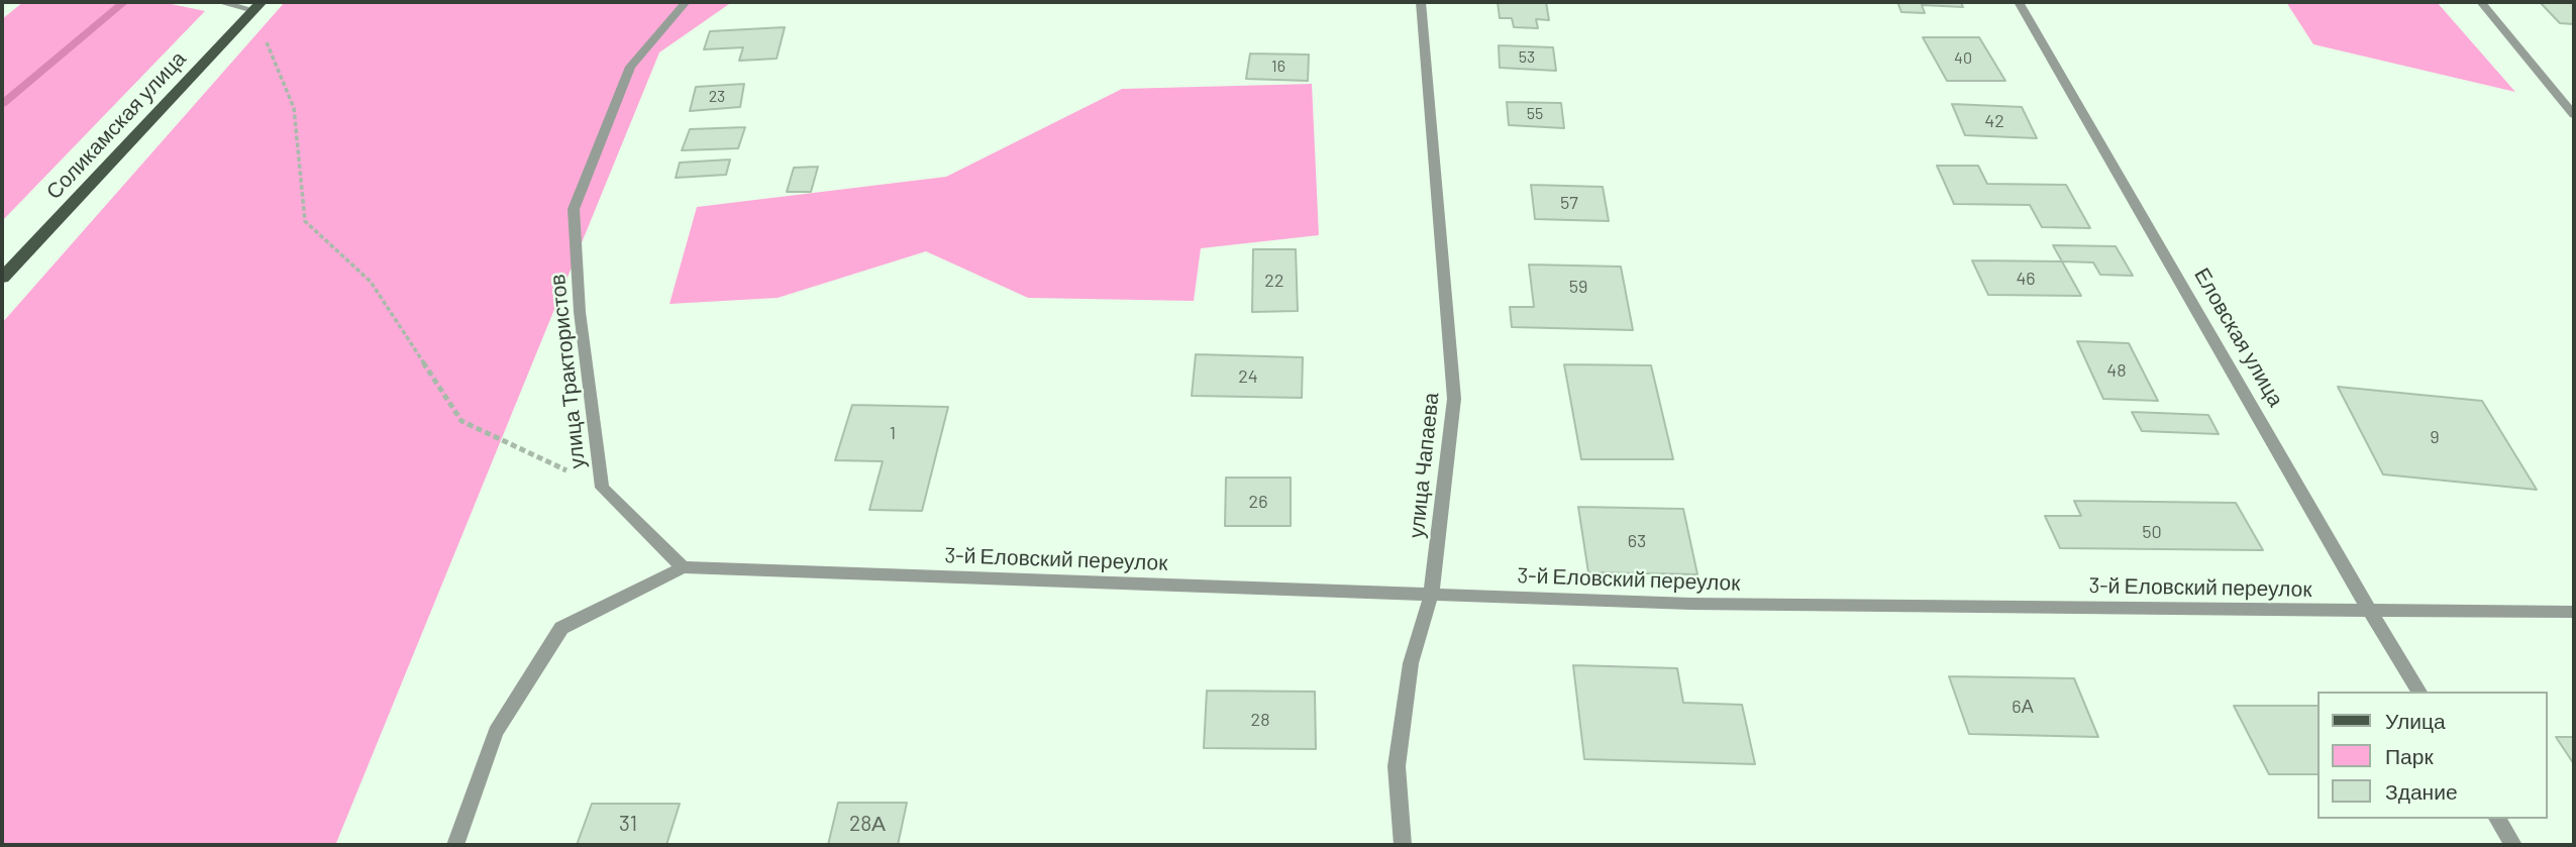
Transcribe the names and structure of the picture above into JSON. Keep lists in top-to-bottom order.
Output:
{
  "streets": {
    "main road": ["Соликамская улица"],
    "street": [
      "Еловская улица",
      "улица Трактористов",
      "улица Чапаева",
      "3-й Еловский переулок"
    ]
  },
  "crossings": [
    ["Еловская улица", "3-й Еловский переулок"],
    ["улица Трактористов", "3-й Еловский переулок"],
    ["улица Чапаева", "3-й Еловский переулок"]
  ],
  "house_numbers": [
    "53",
    "40",
    "16",
    "23",
    "55",
    "42",
    "57",
    "46",
    "22",
    "59",
    "48",
    "24",
    "1",
    "9",
    "26",
    "50",
    "63",
    "6А",
    "28",
    "31",
    "28А"
  ],
  "legend": ["Улица", "Парк", "Здание"]
}
